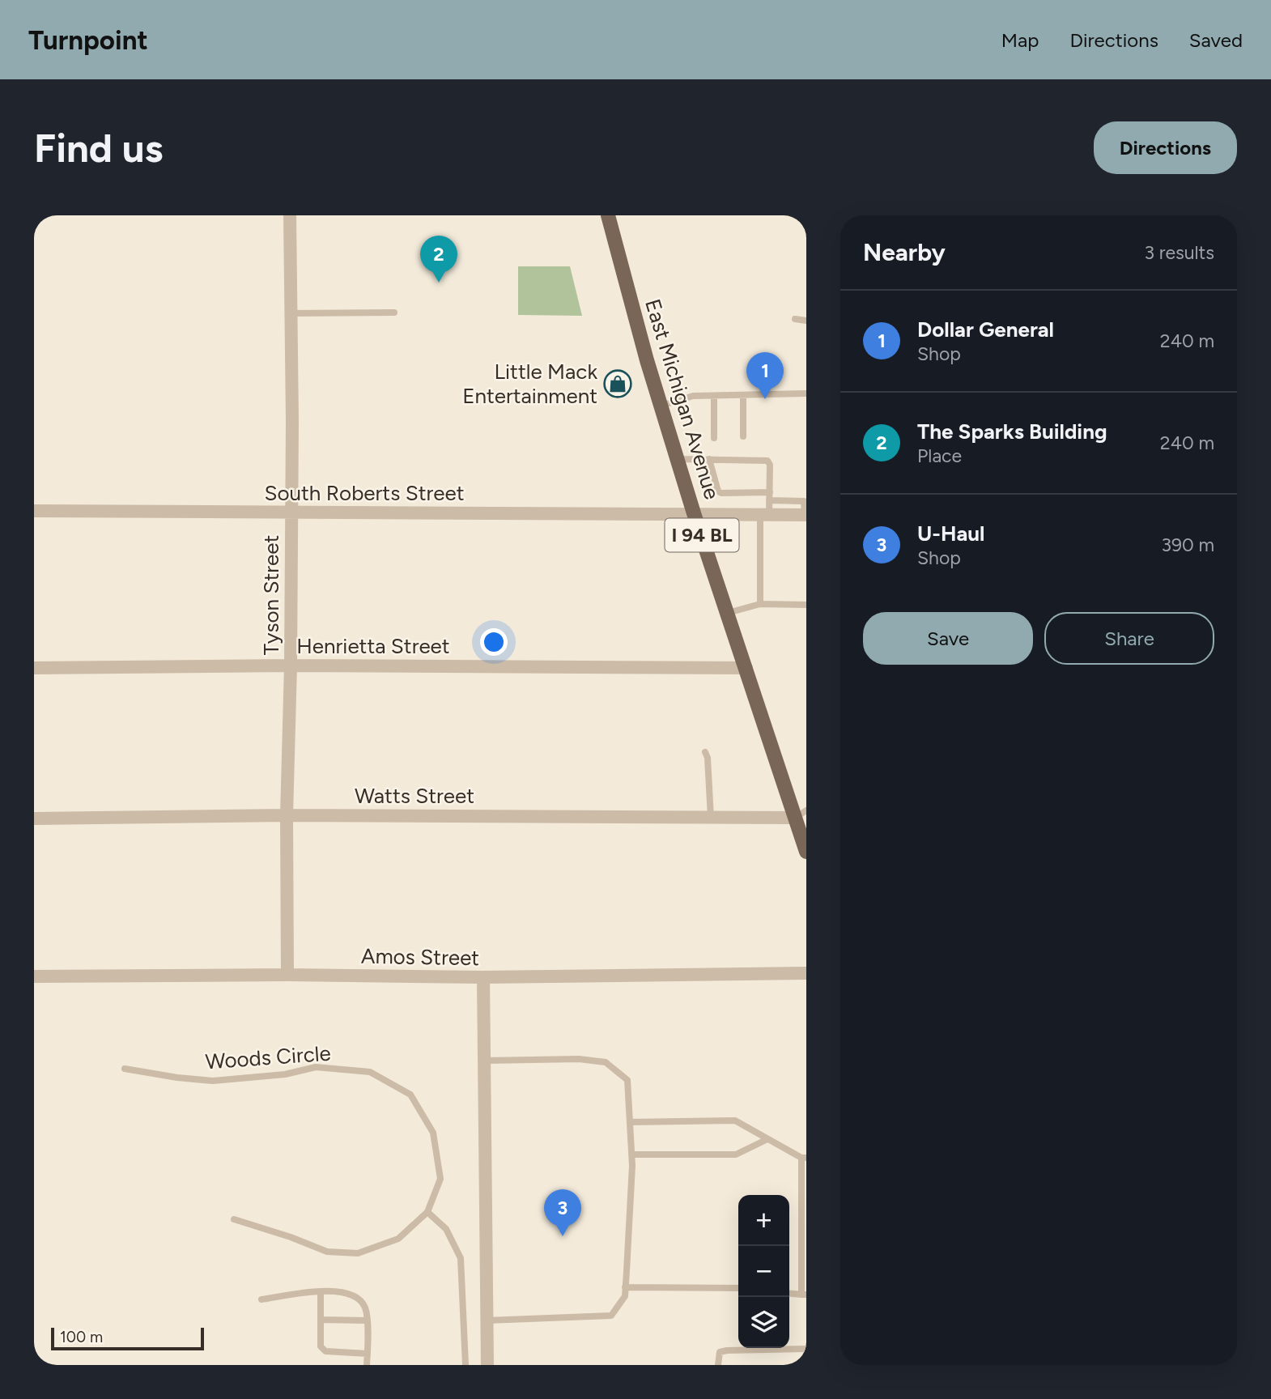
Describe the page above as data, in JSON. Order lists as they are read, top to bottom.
{
  "streets": {
    "main road": ["East Michigan Avenue", "I 94 BL"],
    "street": [
      "South Roberts Street",
      "Tyson Street",
      "Henrietta Street",
      "Watts Street",
      "Amos Street"
    ],
    "lane": ["Woods Circle"]
  },
  "crossings": [
    ["East Michigan Avenue", "South Roberts Street"],
    ["East Michigan Avenue", "Henrietta Street"],
    ["East Michigan Avenue", "Watts Street"],
    ["South Roberts Street", "Tyson Street"],
    ["Tyson Street", "Henrietta Street"],
    ["Tyson Street", "Watts Street"],
    ["Tyson Street", "Amos Street"]
  ],
  "places": {
    "shop": ["Little Mack Entertainment"]
  },
  "scale_bar": "100 m",
  "page": {
    "header": "Turnpoint",
    "nav": ["Map", "Directions", "Saved"],
    "buttons": [
      "Directions",
      ["Save", "Share"]
    ],
    "title": "Find us",
    "heading": ["Nearby", "3 results"],
    "pins": ["2", "1", "3"],
    "list": [
      {
        "mark": "1",
        "name": "Dollar General",
        "note": "Shop",
        "value": "240 m"
      },
      {
        "mark": "2",
        "name": "The Sparks Building",
        "note": "Place",
        "value": "240 m"
      },
      {
        "mark": "3",
        "name": "U-Haul",
        "note": "Shop",
        "value": "390 m"
      }
    ],
    "map_buttons": ["+", "−"],
    "scale": "100 m"
  }
}
